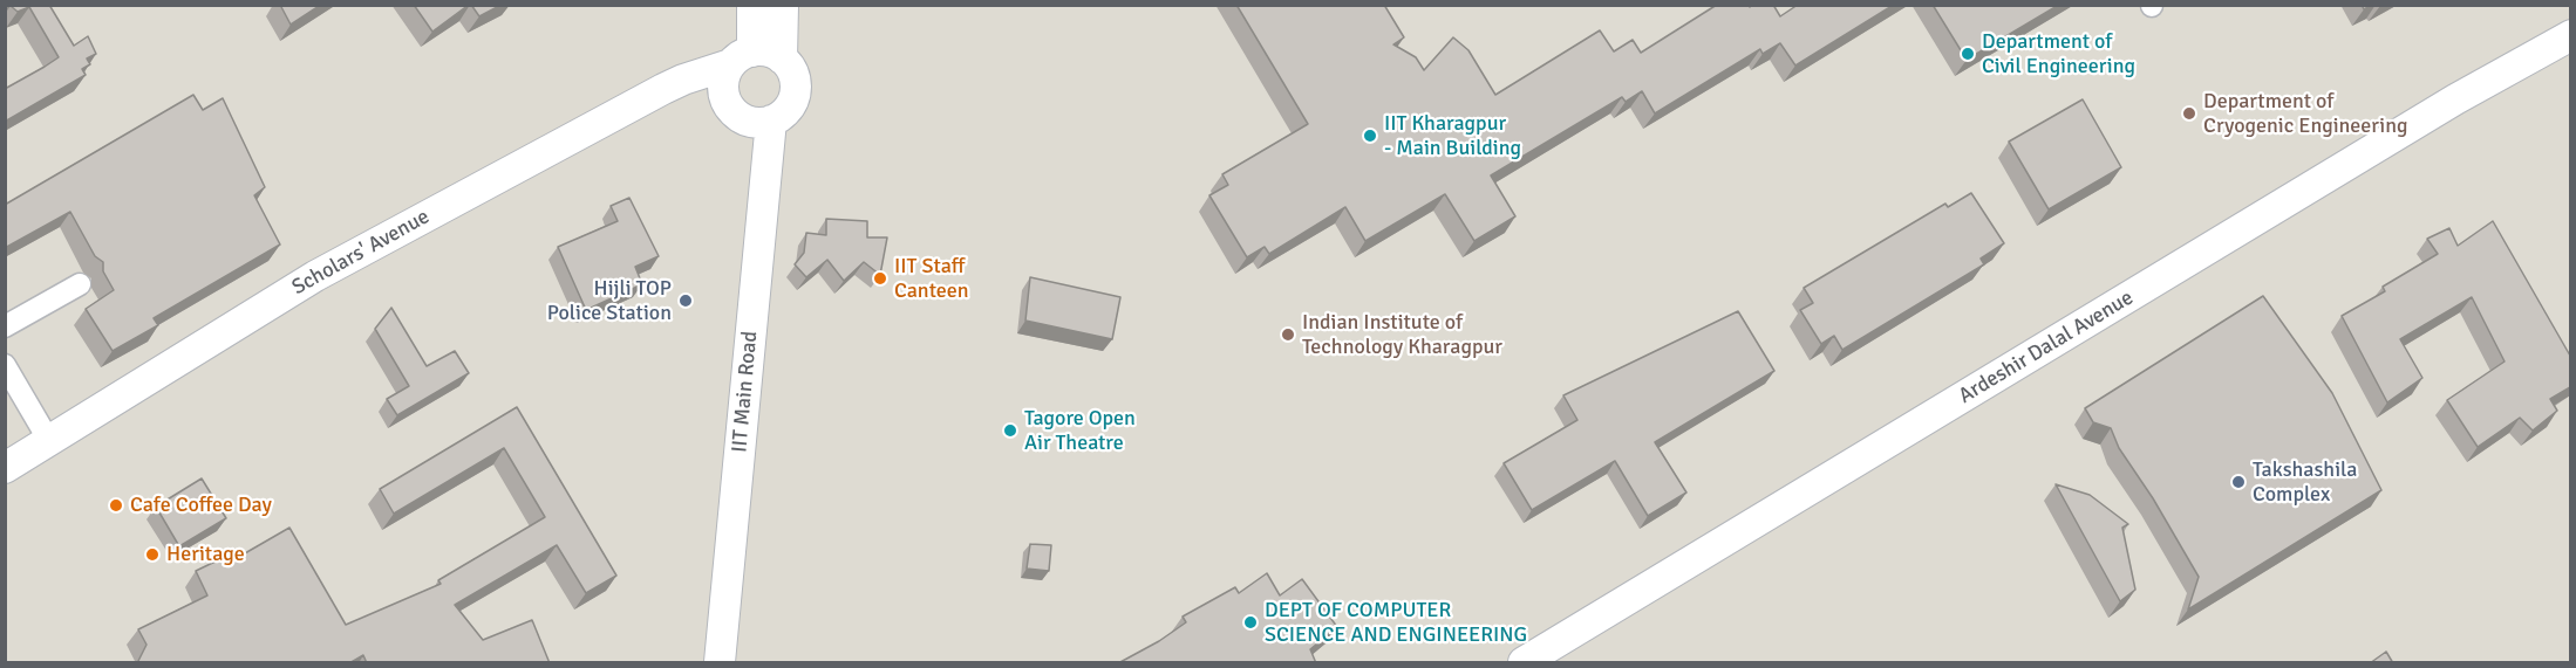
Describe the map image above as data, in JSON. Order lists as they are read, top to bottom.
{
  "streets": {
    "street": ["Scholars' Avenue", "Ardeshir Dalal Avenue", "IIT Main Road"]
  },
  "crossings": [
    ["Scholars' Avenue", "IIT Main Road"]
  ],
  "places": [
    "Department of Civil Engineering",
    "Department of Cryogenic Engineering",
    "IIT Kharagpur - Main Building",
    "IIT Staff Canteen",
    "Hijli TOP Police Station",
    "Indian Institute of Technology Kharagpur",
    "Tagore Open Air Theatre",
    "Takshashila Complex",
    "Cafe Coffee Day",
    "Heritage",
    "DEPT OF COMPUTER SCIENCE AND ENGINEERING"
  ]
}
